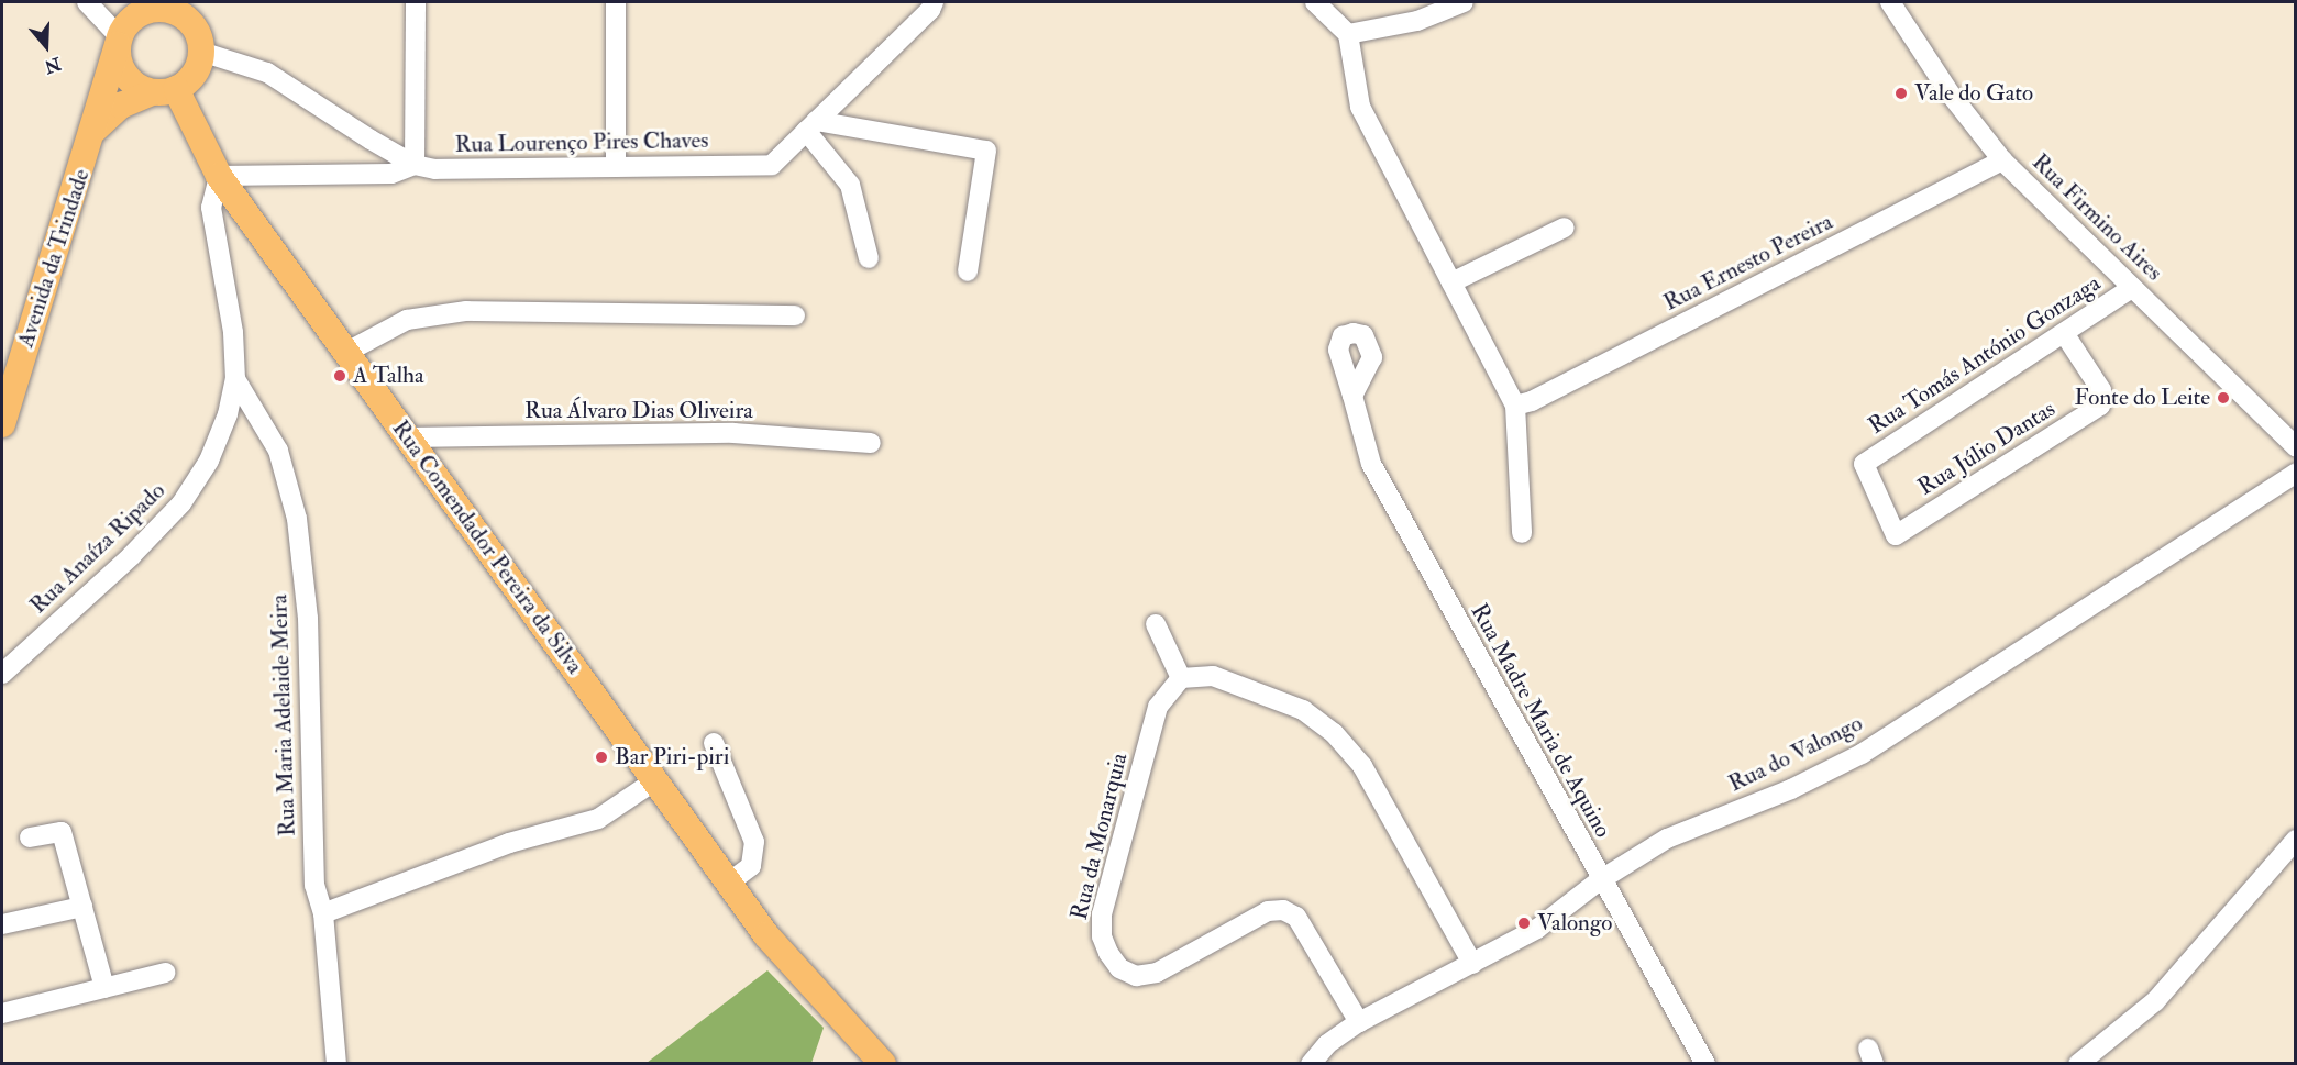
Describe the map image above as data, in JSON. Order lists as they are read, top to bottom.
{
  "streets": {
    "main road": ["Avenida da Trindade", "Rua Comendador Pereira da Silva"],
    "street": [
      "Rua Lourenço Pires Chaves",
      "Rua Firmino Aires",
      "Rua Ernesto Pereira",
      "Rua Tomás António Gonzaga",
      "Rua Álvaro Dias Oliveira",
      "Rua Júlio Dantas",
      "Rua Anaíza Ripado",
      "Rua Maria Adelaide Meira",
      "Rua Madre Maria de Aquino",
      "Rua do Valongo",
      "Rua da Monarquia"
    ]
  },
  "crossings": [
    ["Rua Lourenço Pires Chaves", "Avenida da Trindade"],
    ["Rua Lourenço Pires Chaves", "Rua Comendador Pereira da Silva"],
    ["Rua Firmino Aires", "Rua Ernesto Pereira"],
    ["Rua Firmino Aires", "Rua Tomás António Gonzaga"],
    ["Avenida da Trindade", "Rua Comendador Pereira da Silva"],
    ["Rua Tomás António Gonzaga", "Rua Júlio Dantas"],
    ["Rua Álvaro Dias Oliveira", "Rua Comendador Pereira da Silva"],
    ["Rua Comendador Pereira da Silva", "Rua Anaíza Ripado"],
    ["Rua Anaíza Ripado", "Rua Maria Adelaide Meira"],
    ["Rua Madre Maria de Aquino", "Rua do Valongo"],
    ["Rua do Valongo", "Rua da Monarquia"]
  ],
  "places": [
    "Vale do Gato",
    "A Talha",
    "Fonte do Leite",
    "Bar Piri-piri",
    "Valongo"
  ],
  "north": "bottom"
}
